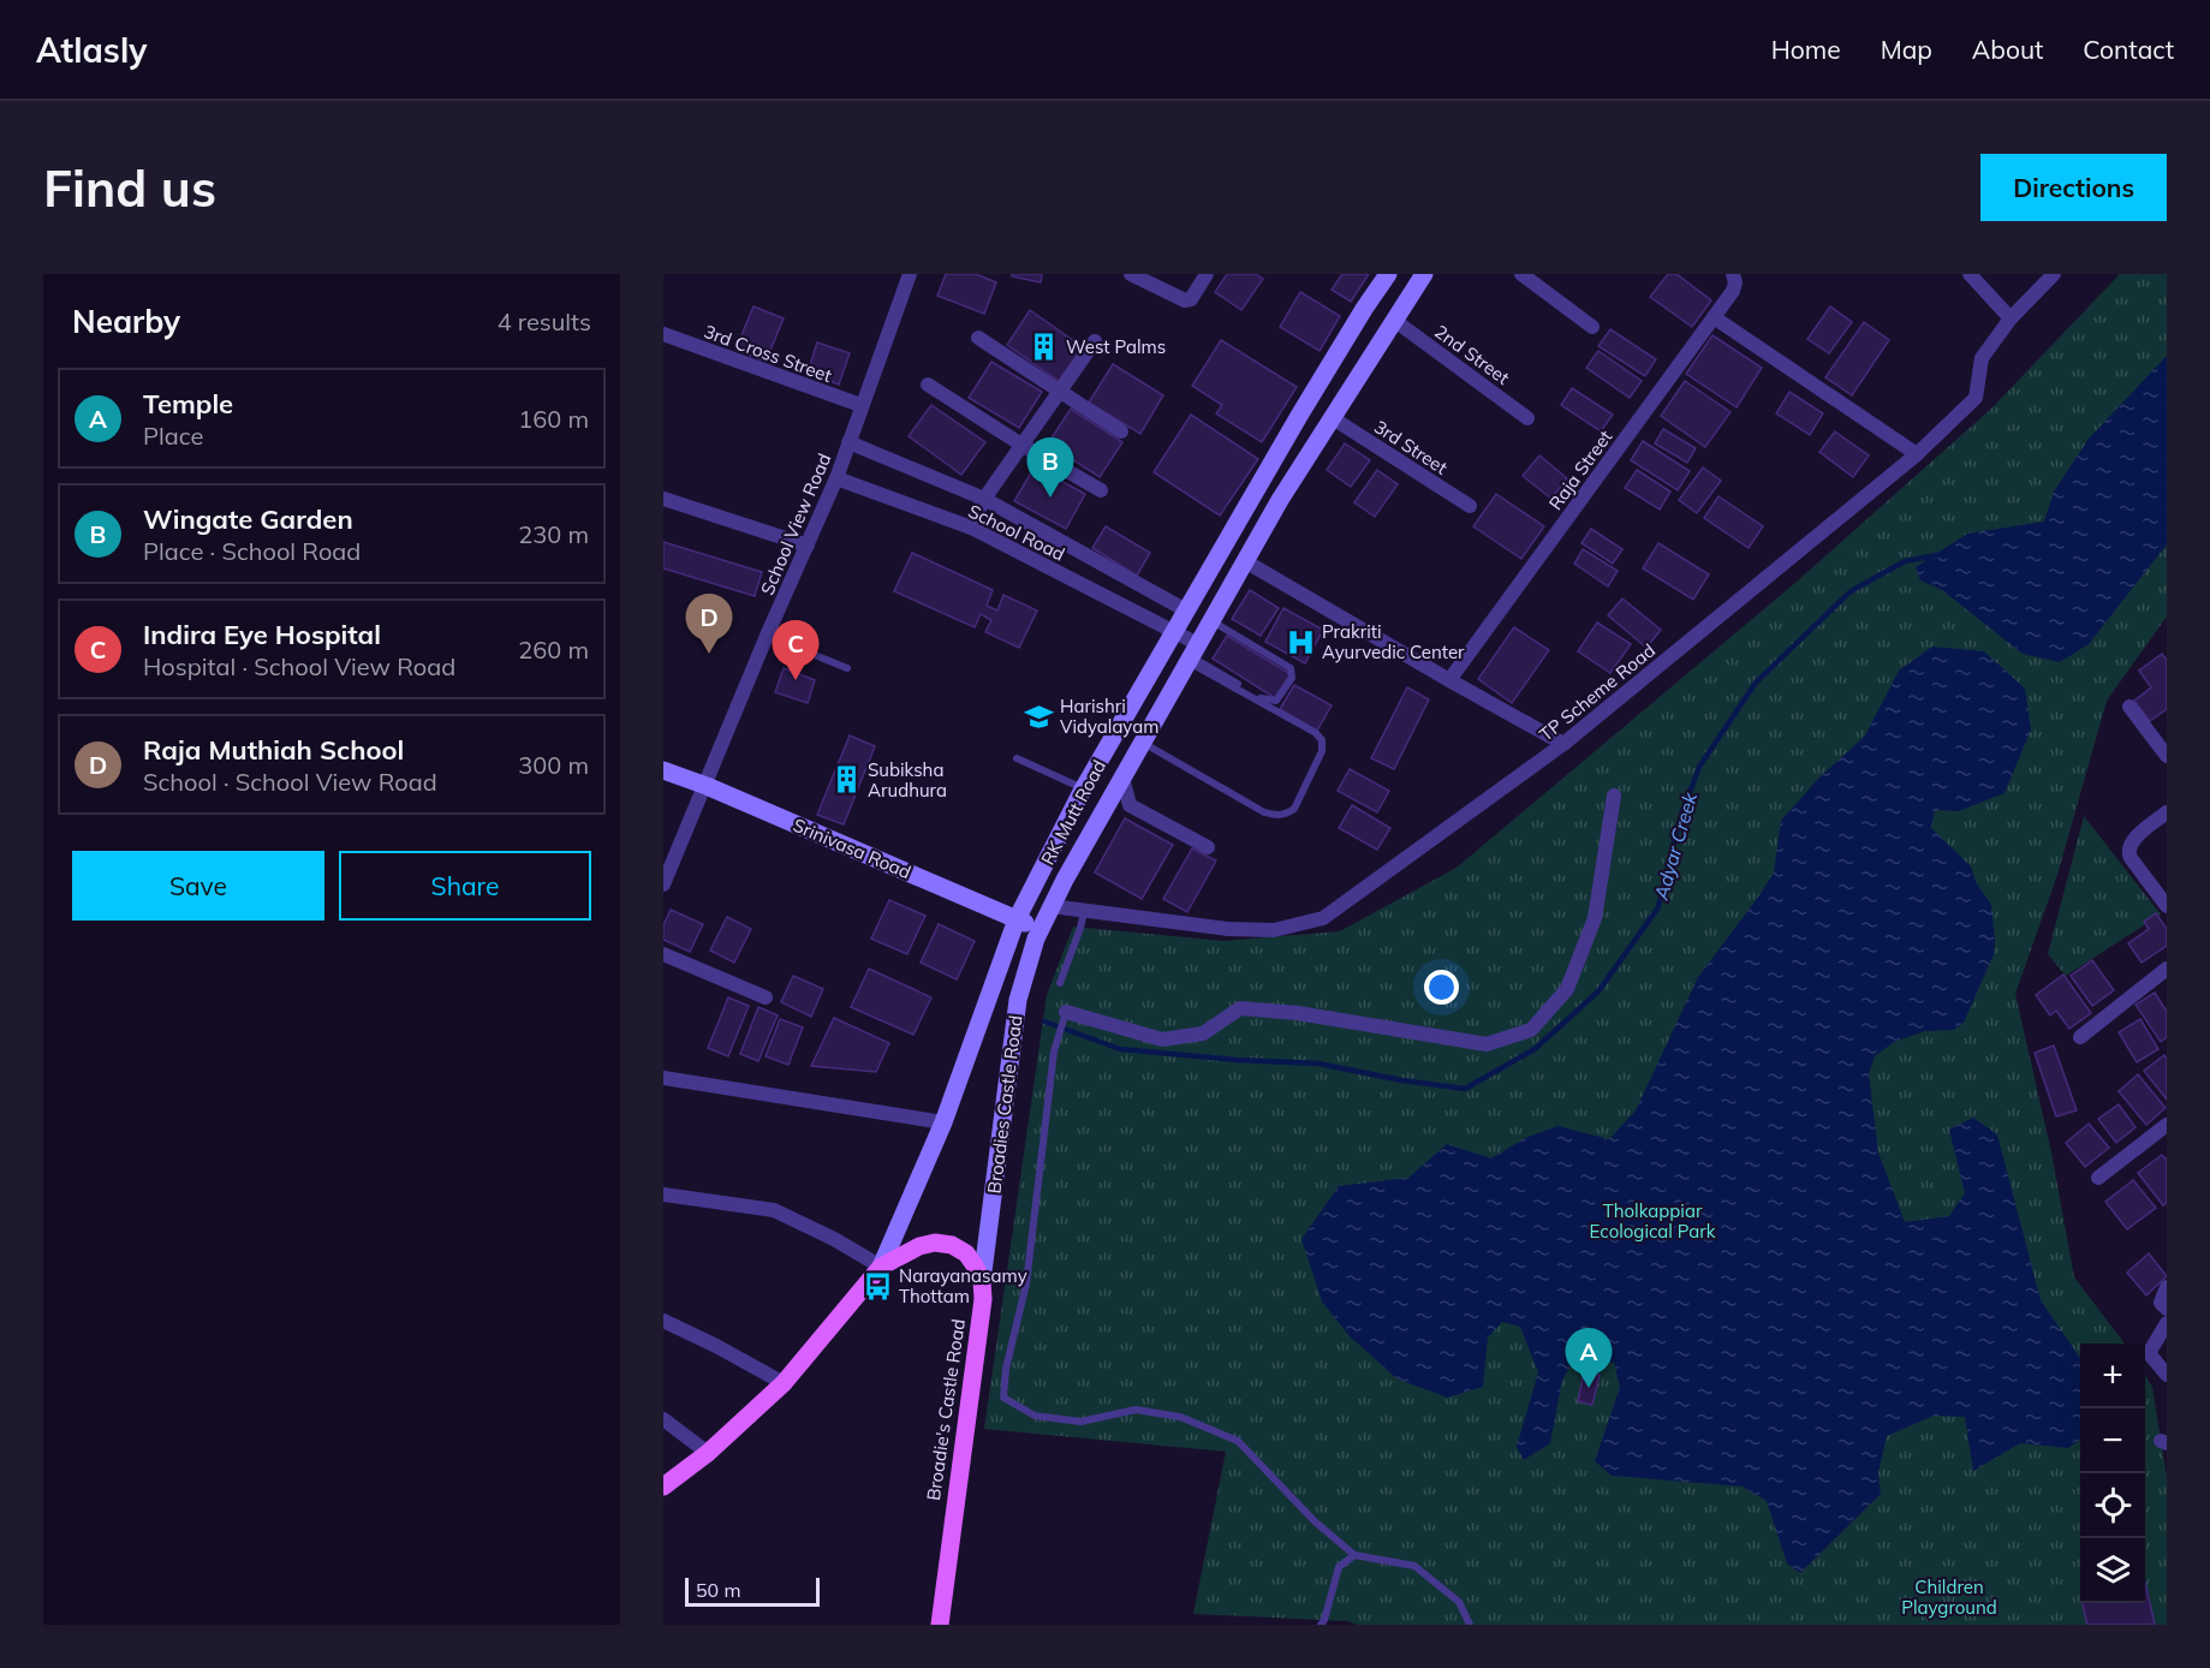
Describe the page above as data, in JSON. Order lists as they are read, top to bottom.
{
  "streets": {
    "main road": [
      "RK Mutt Road",
      "Srinivasa Road",
      "Broadies Castle Road",
      "Broadie's Castle Road"
    ],
    "street": [
      "3rd Cross Street",
      "2nd Street",
      "3rd Street",
      "Raja Street",
      "School View Road",
      "School Road",
      "TP Scheme Road"
    ]
  },
  "crossings": [
    ["3rd Cross Street", "School View Road"],
    ["2nd Street", "RK Mutt Road"],
    ["3rd Street", "RK Mutt Road"],
    ["School View Road", "School Road"],
    ["School View Road", "Srinivasa Road"],
    ["School Road", "RK Mutt Road"],
    ["TP Scheme Road", "RK Mutt Road"],
    ["RK Mutt Road", "Srinivasa Road"],
    ["RK Mutt Road", "Broadies Castle Road"],
    ["Srinivasa Road", "Broadies Castle Road"],
    ["Broadies Castle Road", "Broadie's Castle Road"]
  ],
  "water": ["Adyar Creek"],
  "parks": ["Tholkappiar Ecological Park", "Children Playground"],
  "places": {
    "building": ["West Palms", "Subiksha Arudhura"],
    "hospital": ["Prakriti Ayurvedic Center"],
    "school or university": ["Harishri Vidyalayam"],
    "bus stop": ["Narayanasamy Thottam"]
  },
  "scale_bar": "50 m",
  "page": {
    "header": "Atlasly",
    "nav": [
      "Home",
      "Map",
      "About",
      "Contact"
    ],
    "buttons": [
      "Directions",
      ["Save", "Share"]
    ],
    "title": "Find us",
    "heading": ["Nearby", "4 results"],
    "list": [
      {
        "mark": "A",
        "name": "Temple",
        "note": "Place",
        "value": "160 m"
      },
      {
        "mark": "B",
        "name": "Wingate Garden",
        "note": "Place · School Road",
        "value": "230 m"
      },
      {
        "mark": "C",
        "name": "Indira Eye Hospital",
        "note": "Hospital · School View Road",
        "value": "260 m"
      },
      {
        "mark": "D",
        "name": "Raja Muthiah School",
        "note": "School · School View Road",
        "value": "300 m"
      }
    ],
    "pins": [
      "B",
      "D",
      "C",
      "A"
    ],
    "map_buttons": ["+", "−"],
    "scale": "50 m"
  }
}
